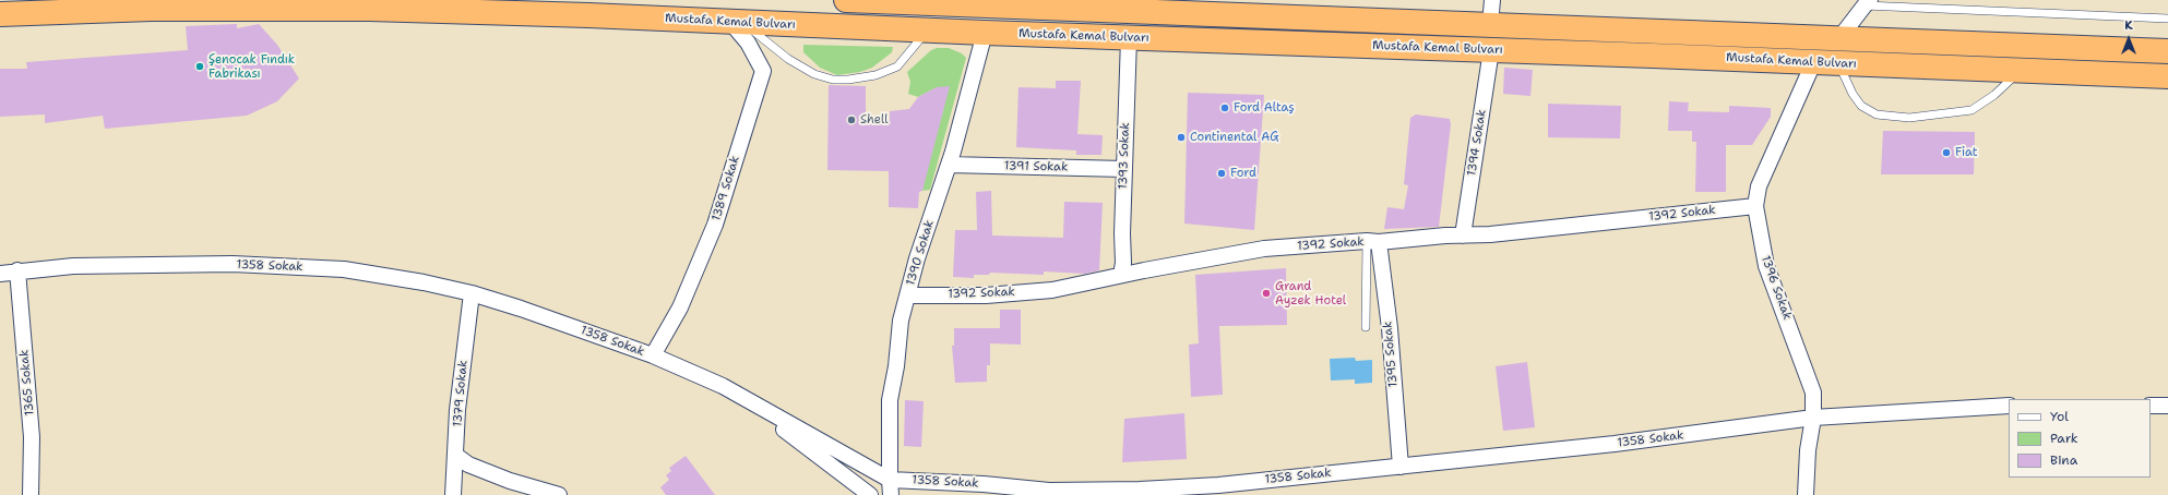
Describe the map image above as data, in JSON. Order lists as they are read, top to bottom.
{
  "streets": {
    "highway": ["Mustafa Kemal Bulvarı"],
    "street": [
      "1394 Sokak",
      "1393 Sokak",
      "1391 Sokak",
      "1389 Sokak",
      "1392 Sokak",
      "1390 Sokak",
      "1358 Sokak",
      "1396 Sokak",
      "1395 Sokak",
      "1365 Sokak",
      "1379 Sokak"
    ]
  },
  "crossings": [
    ["Mustafa Kemal Bulvarı", "1394 Sokak"],
    ["Mustafa Kemal Bulvarı", "1393 Sokak"],
    ["Mustafa Kemal Bulvarı", "1389 Sokak"],
    ["Mustafa Kemal Bulvarı", "1390 Sokak"],
    ["Mustafa Kemal Bulvarı", "1396 Sokak"],
    ["1394 Sokak", "1392 Sokak"],
    ["1393 Sokak", "1391 Sokak"],
    ["1393 Sokak", "1392 Sokak"],
    ["1391 Sokak", "1390 Sokak"],
    ["1389 Sokak", "1358 Sokak"],
    ["1392 Sokak", "1390 Sokak"],
    ["1392 Sokak", "1396 Sokak"],
    ["1392 Sokak", "1395 Sokak"],
    ["1390 Sokak", "1358 Sokak"],
    ["1358 Sokak", "1396 Sokak"],
    ["1358 Sokak", "1395 Sokak"],
    ["1358 Sokak", "1365 Sokak"],
    ["1358 Sokak", "1379 Sokak"]
  ],
  "places": [
    "Şenocak Fındık Fabrikası",
    "Ford Altaş",
    "Shell",
    "Continental AG",
    "Fiat",
    "Ford",
    "Grand Ayzek Hotel"
  ],
  "legend": ["Yol", "Park", "Bina"],
  "north": "top"
}
